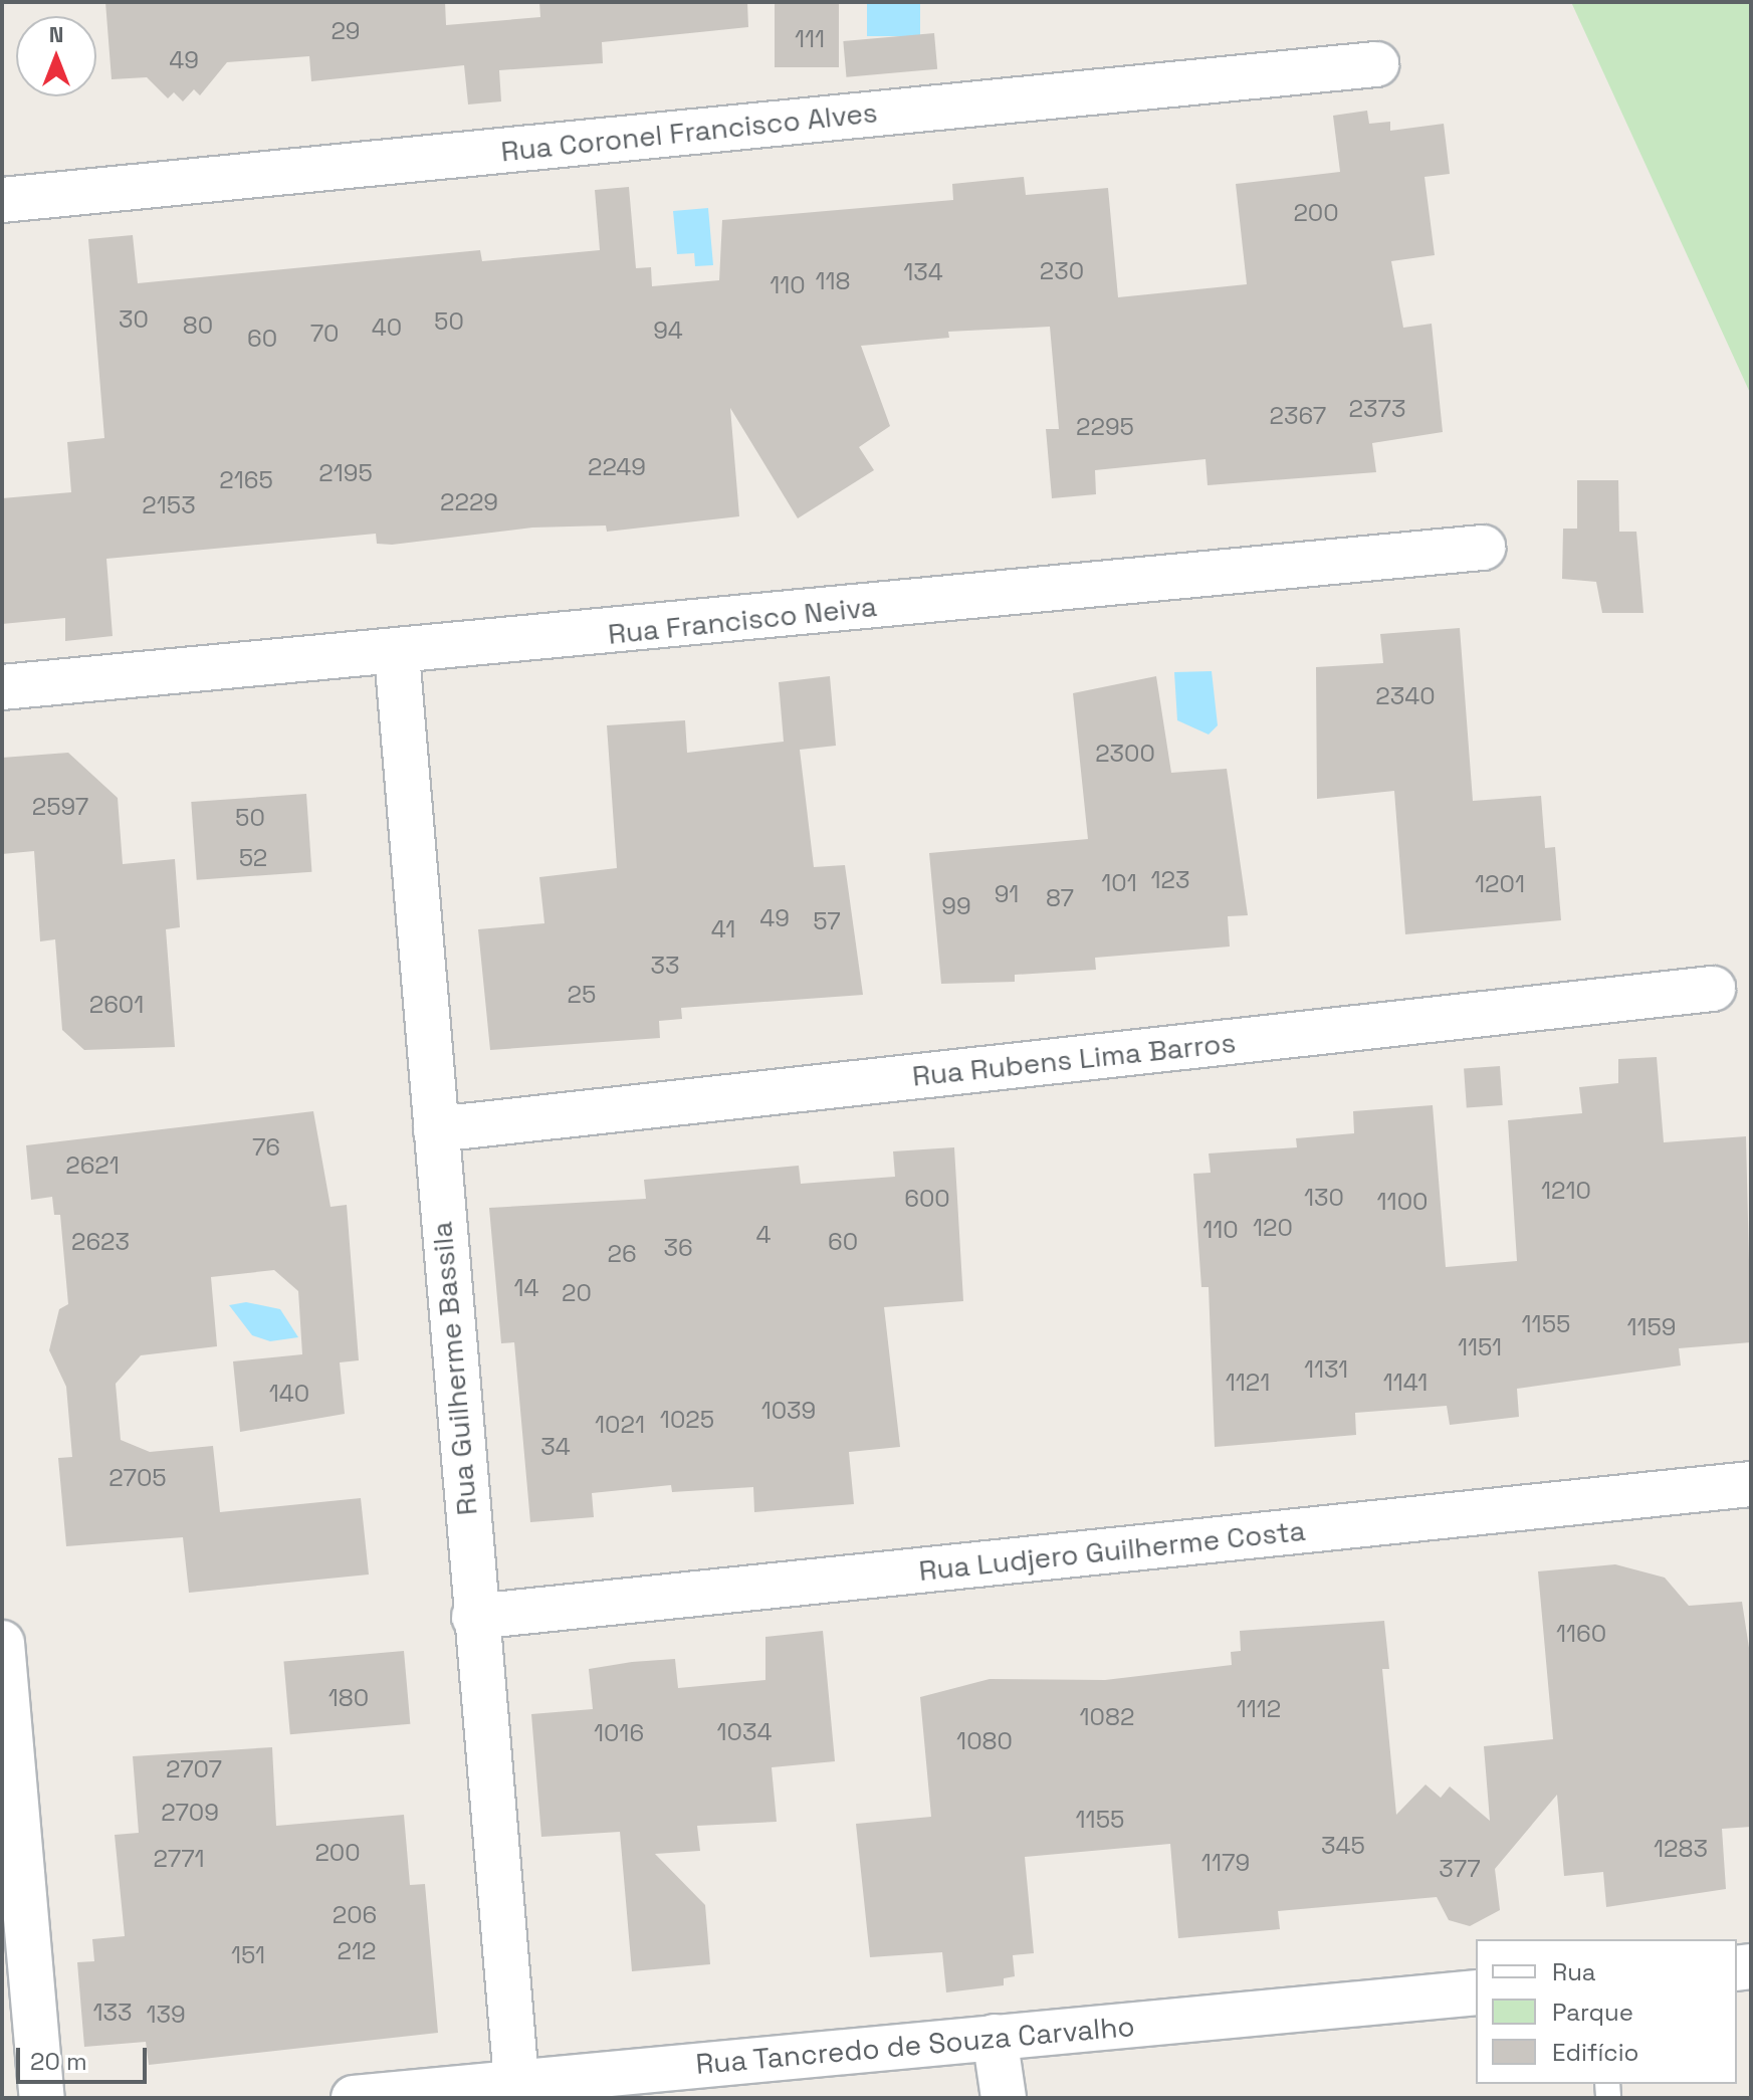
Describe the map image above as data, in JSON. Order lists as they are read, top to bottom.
{
  "streets": {
    "street": [
      "Rua Coronel Francisco Alves",
      "Rua Francisco Neiva",
      "Rua Rubens Lima Barros",
      "Rua Guilherme Bassila",
      "Rua Ludjero Guilherme Costa",
      "Rua Tancredo de Souza Carvalho"
    ]
  },
  "crossings": [
    ["Rua Francisco Neiva", "Rua Guilherme Bassila"],
    ["Rua Rubens Lima Barros", "Rua Guilherme Bassila"],
    ["Rua Guilherme Bassila", "Rua Ludjero Guilherme Costa"],
    ["Rua Guilherme Bassila", "Rua Tancredo de Souza Carvalho"]
  ],
  "house_numbers": [
    "29",
    "111",
    "49",
    "200",
    "230",
    "134",
    "118",
    "110",
    "30",
    "50",
    "80",
    "40",
    "94",
    "70",
    "60",
    "2373",
    "2367",
    "2295",
    "2249",
    "2195",
    "2165",
    "2229",
    "2153",
    "2340",
    "2300",
    "2597",
    "50",
    "52",
    "123",
    "101",
    "1201",
    "91",
    "87",
    "99",
    "49",
    "57",
    "41",
    "33",
    "25",
    "2601",
    "76",
    "2621",
    "1210",
    "130",
    "600",
    "1100",
    "120",
    "110",
    "4",
    "2623",
    "60",
    "36",
    "26",
    "14",
    "20",
    "1155",
    "1159",
    "1151",
    "1131",
    "1121",
    "1141",
    "140",
    "1039",
    "1025",
    "1021",
    "34",
    "2705",
    "1160",
    "180",
    "1112",
    "1082",
    "1034",
    "1016",
    "1080",
    "2707",
    "2709",
    "1155",
    "345",
    "1283",
    "200",
    "2771",
    "1179",
    "377",
    "206",
    "212",
    "151",
    "133",
    "139"
  ],
  "legend": ["Rua", "Parque", "Edifício"],
  "scale_bar": "20 m",
  "north": "top"
}
